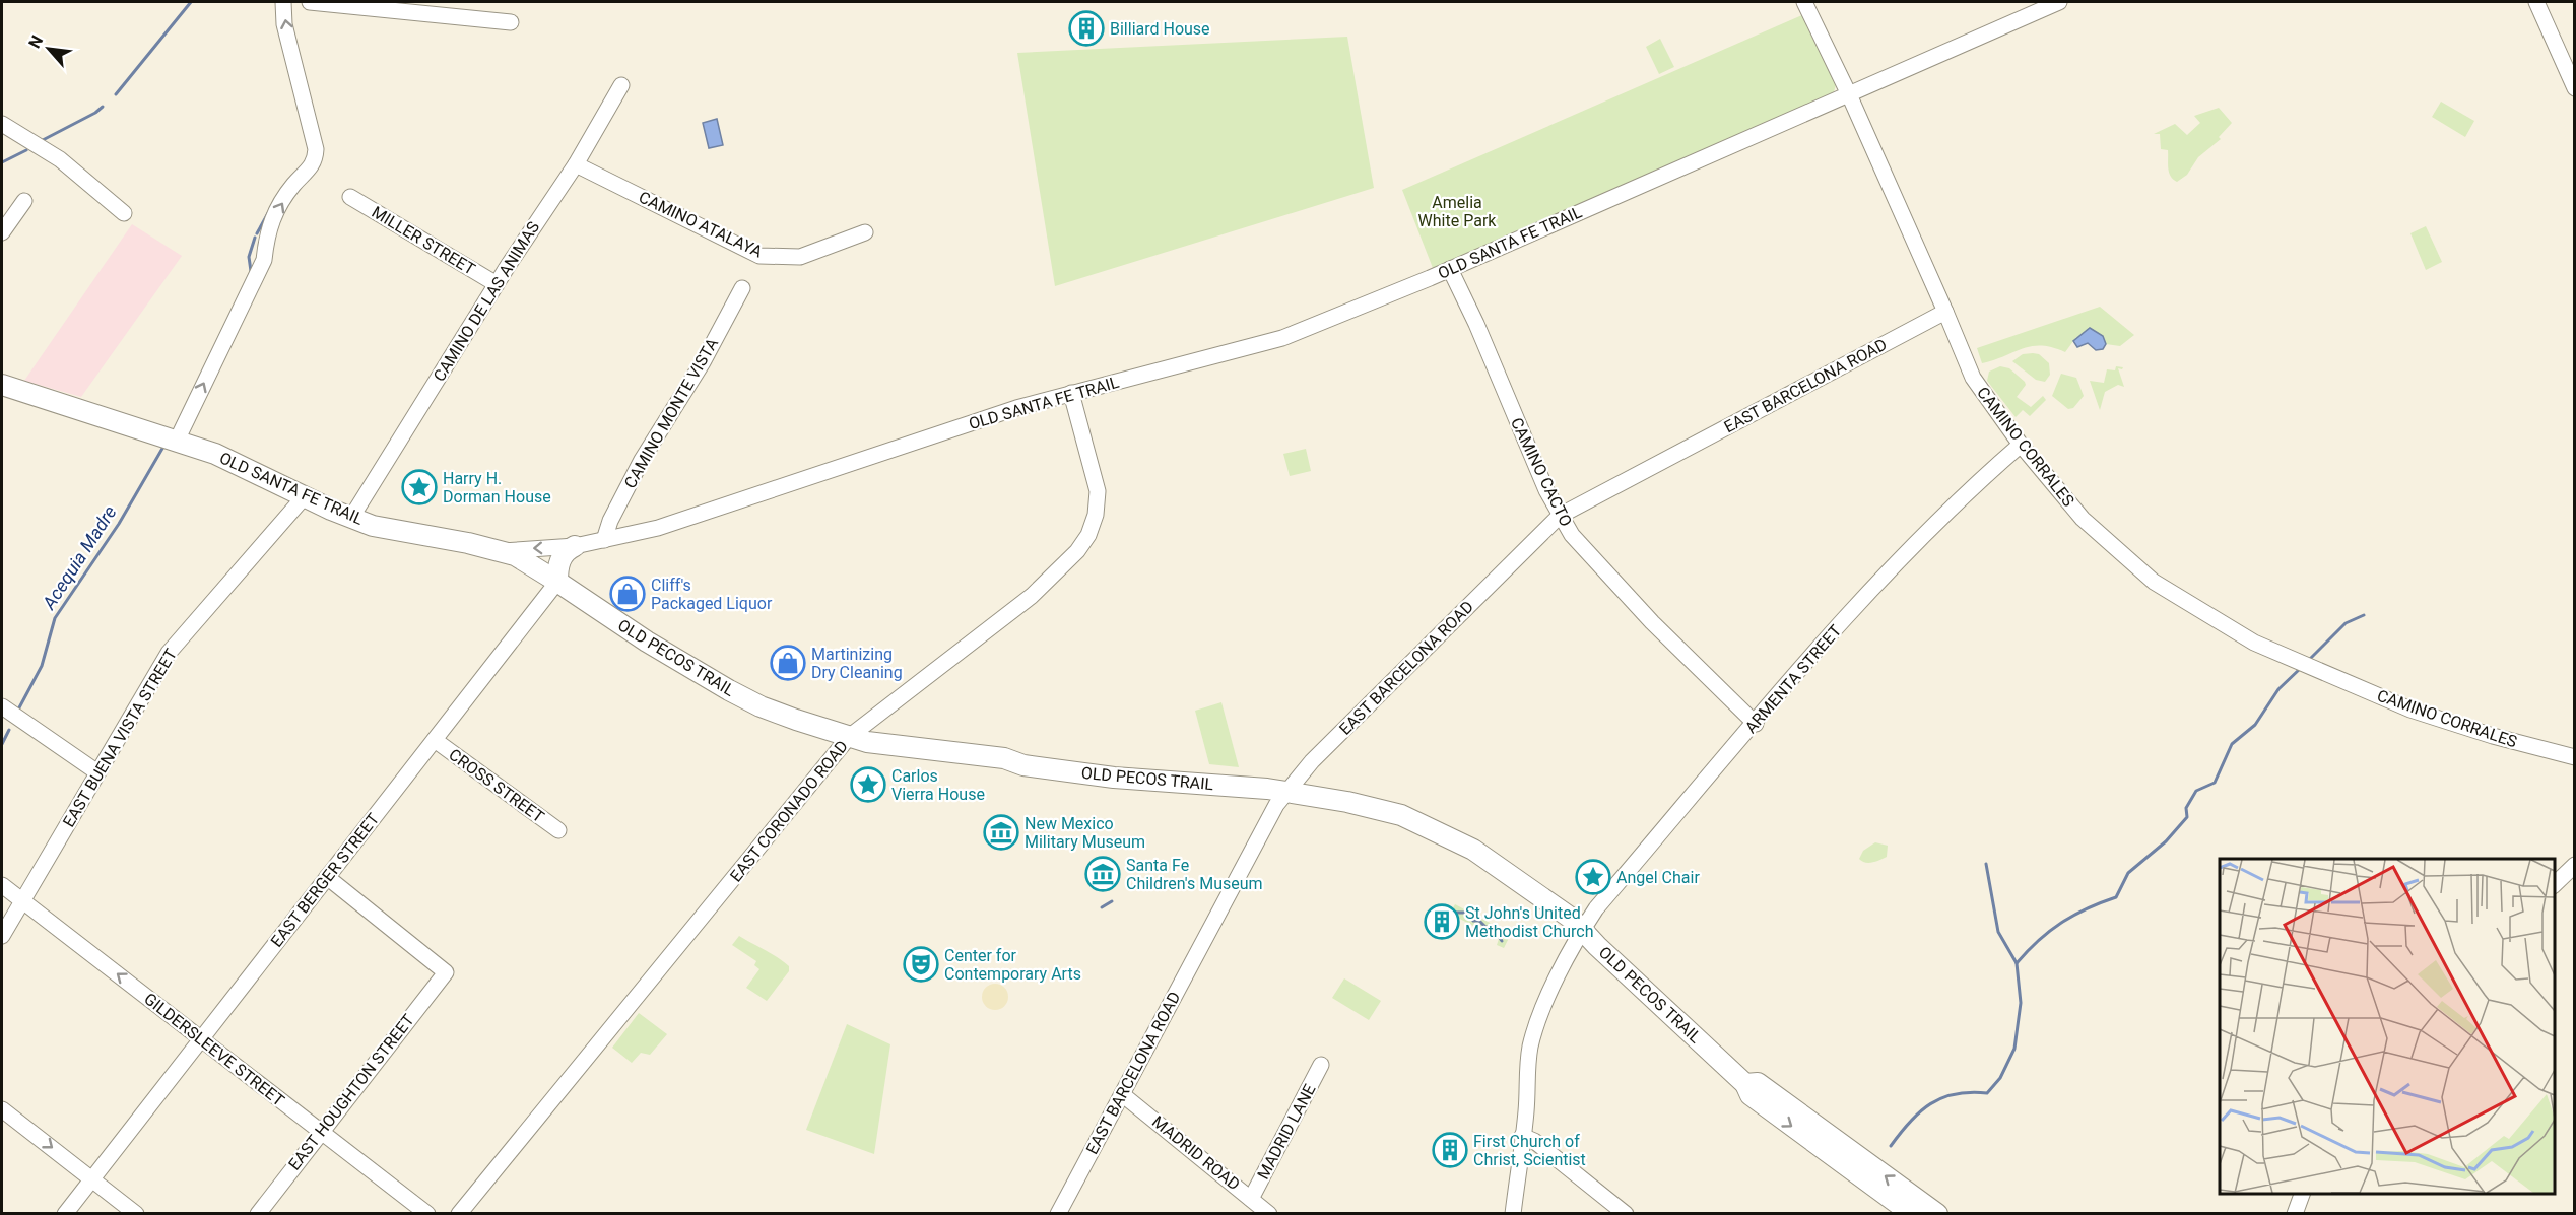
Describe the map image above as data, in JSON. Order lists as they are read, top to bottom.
{
  "streets": {
    "main road": ["OLD SANTA FE TRAIL", "OLD PECOS TRAIL"],
    "street": [
      "CAMINO ATALAYA",
      "MILLER STREET",
      "CAMINO DE LAS ANIMAS",
      "EAST BARCELONA ROAD",
      "CAMINO MONTE VISTA",
      "CAMINO CORRALES",
      "CAMINO CACTO",
      "ARMENTA STREET",
      "EAST BUENA VISTA STREET",
      "CROSS STREET",
      "EAST CORONADO ROAD",
      "EAST BERGER STREET",
      "GILDERSLEEVE STREET",
      "EAST HOUGHTON STREET",
      "MADRID LANE",
      "MADRID ROAD"
    ]
  },
  "crossings": [
    ["CAMINO ATALAYA", "CAMINO DE LAS ANIMAS"],
    ["MILLER STREET", "CAMINO DE LAS ANIMAS"],
    ["OLD SANTA FE TRAIL", "CAMINO DE LAS ANIMAS"],
    ["OLD SANTA FE TRAIL", "CAMINO MONTE VISTA"],
    ["OLD SANTA FE TRAIL", "CAMINO CORRALES"],
    ["OLD SANTA FE TRAIL", "CAMINO CACTO"],
    ["OLD SANTA FE TRAIL", "OLD PECOS TRAIL"],
    ["OLD SANTA FE TRAIL", "EAST BUENA VISTA STREET"],
    ["OLD SANTA FE TRAIL", "EAST CORONADO ROAD"],
    ["EAST BARCELONA ROAD", "CAMINO CORRALES"],
    ["EAST BARCELONA ROAD", "CAMINO CACTO"],
    ["EAST BARCELONA ROAD", "OLD PECOS TRAIL"],
    ["EAST BARCELONA ROAD", "MADRID ROAD"],
    ["CAMINO CORRALES", "ARMENTA STREET"],
    ["CAMINO CACTO", "ARMENTA STREET"],
    ["OLD PECOS TRAIL", "ARMENTA STREET"],
    ["OLD PECOS TRAIL", "EAST CORONADO ROAD"],
    ["OLD PECOS TRAIL", "EAST BERGER STREET"],
    ["EAST BUENA VISTA STREET", "GILDERSLEEVE STREET"],
    ["CROSS STREET", "EAST BERGER STREET"],
    ["EAST BERGER STREET", "GILDERSLEEVE STREET"],
    ["EAST BERGER STREET", "EAST HOUGHTON STREET"],
    ["GILDERSLEEVE STREET", "EAST HOUGHTON STREET"],
    ["MADRID LANE", "MADRID ROAD"]
  ],
  "one_way": ["GILDERSLEEVE STREET"],
  "water": ["Acequia Madre"],
  "parks": ["Amelia White Park"],
  "places": {
    "building": ["Billiard House", "St John's United Methodist Church", "First Church of Christ, Scientist"],
    "place": ["Harry H. Dorman House", "Carlos Vierra House", "Angel Chair"],
    "shop": ["Cliff's Packaged Liquor", "Martinizing Dry Cleaning"],
    "museum": ["New Mexico Military Museum", "Santa Fe Children's Museum"],
    "theatre": ["Center for Contemporary Arts"]
  },
  "north": "top left"
}
